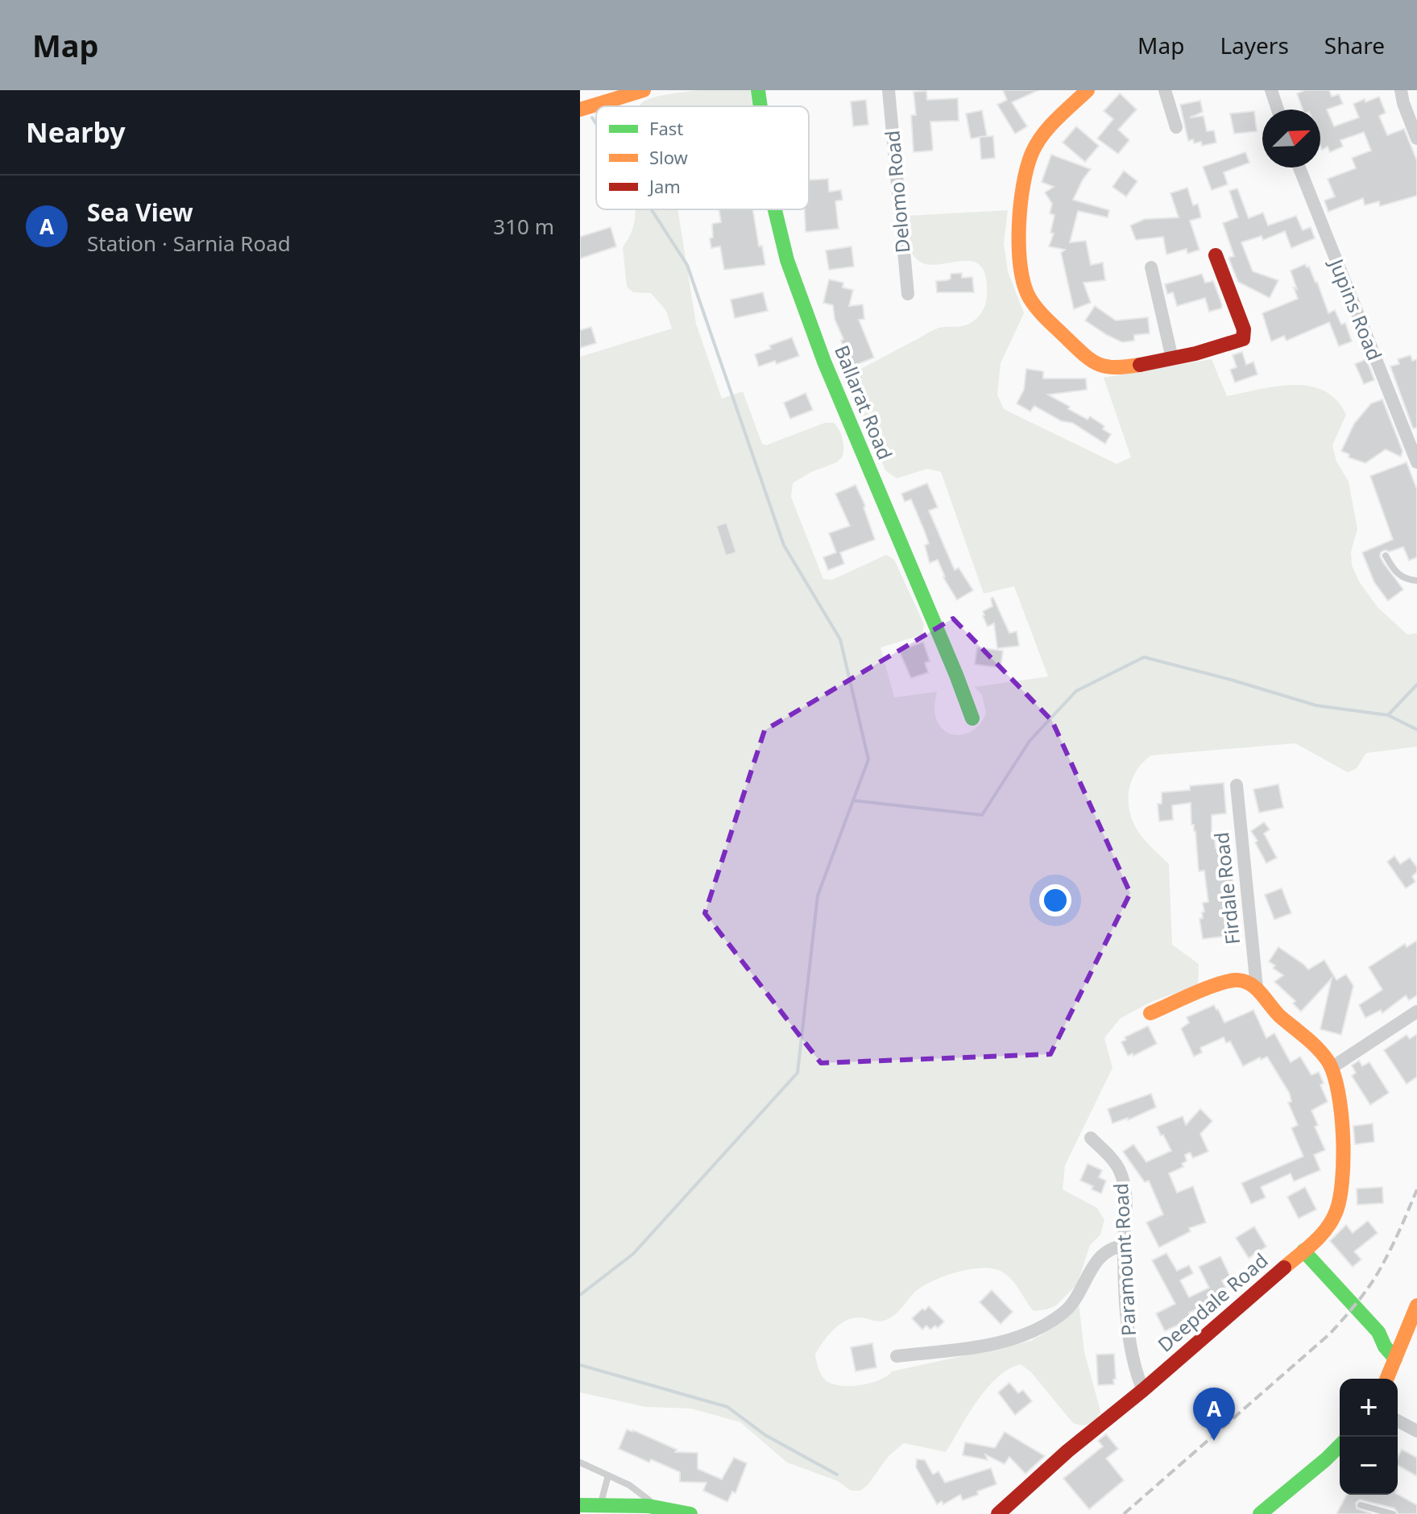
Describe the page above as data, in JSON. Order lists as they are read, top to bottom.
{
  "streets": {
    "street": [
      "Delomo Road",
      "Jupins Road",
      "Ballarat Road",
      "Firdale Road",
      "Paramount Road",
      "Deepdale Road"
    ]
  },
  "crossings": [
    ["Paramount Road", "Deepdale Road"]
  ],
  "legend": ["Fast", "Slow", "Jam"],
  "north": "top right",
  "page": {
    "header": "Map",
    "nav": ["Map", "Layers", "Share"],
    "heading": "Nearby",
    "list": [
      {
        "mark": "A",
        "name": "Sea View",
        "note": "Station · Sarnia Road",
        "value": "310 m"
      }
    ],
    "map_buttons": ["+", "−"],
    "pins": "A"
  }
}
